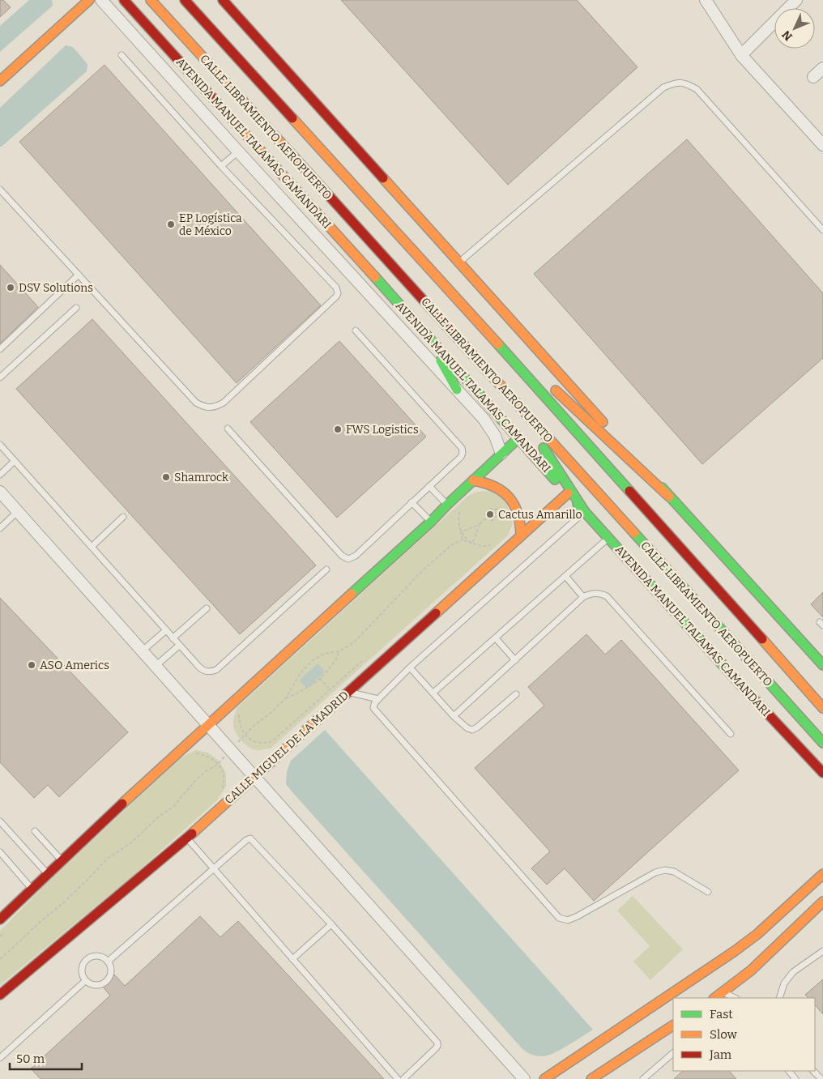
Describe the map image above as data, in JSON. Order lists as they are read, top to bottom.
{
  "streets": {
    "main road": ["CALLE LIBRAMIENTO AEROPUERTO", "AVENIDA MANUEL TALAMAS CAMANDARI", "CALLE MIGUEL DE LA MADRID"]
  },
  "crossings": [
    ["AVENIDA MANUEL TALAMAS CAMANDARI", "CALLE MIGUEL DE LA MADRID"]
  ],
  "places": [
    "EP Logística de México",
    "DSV Solutions",
    "FWS Logistics",
    "Shamrock",
    "Cactus Amarillo",
    "ASO Americs"
  ],
  "legend": ["Fast", "Slow", "Jam"],
  "scale_bar": "50 m",
  "north": "bottom left"
}
